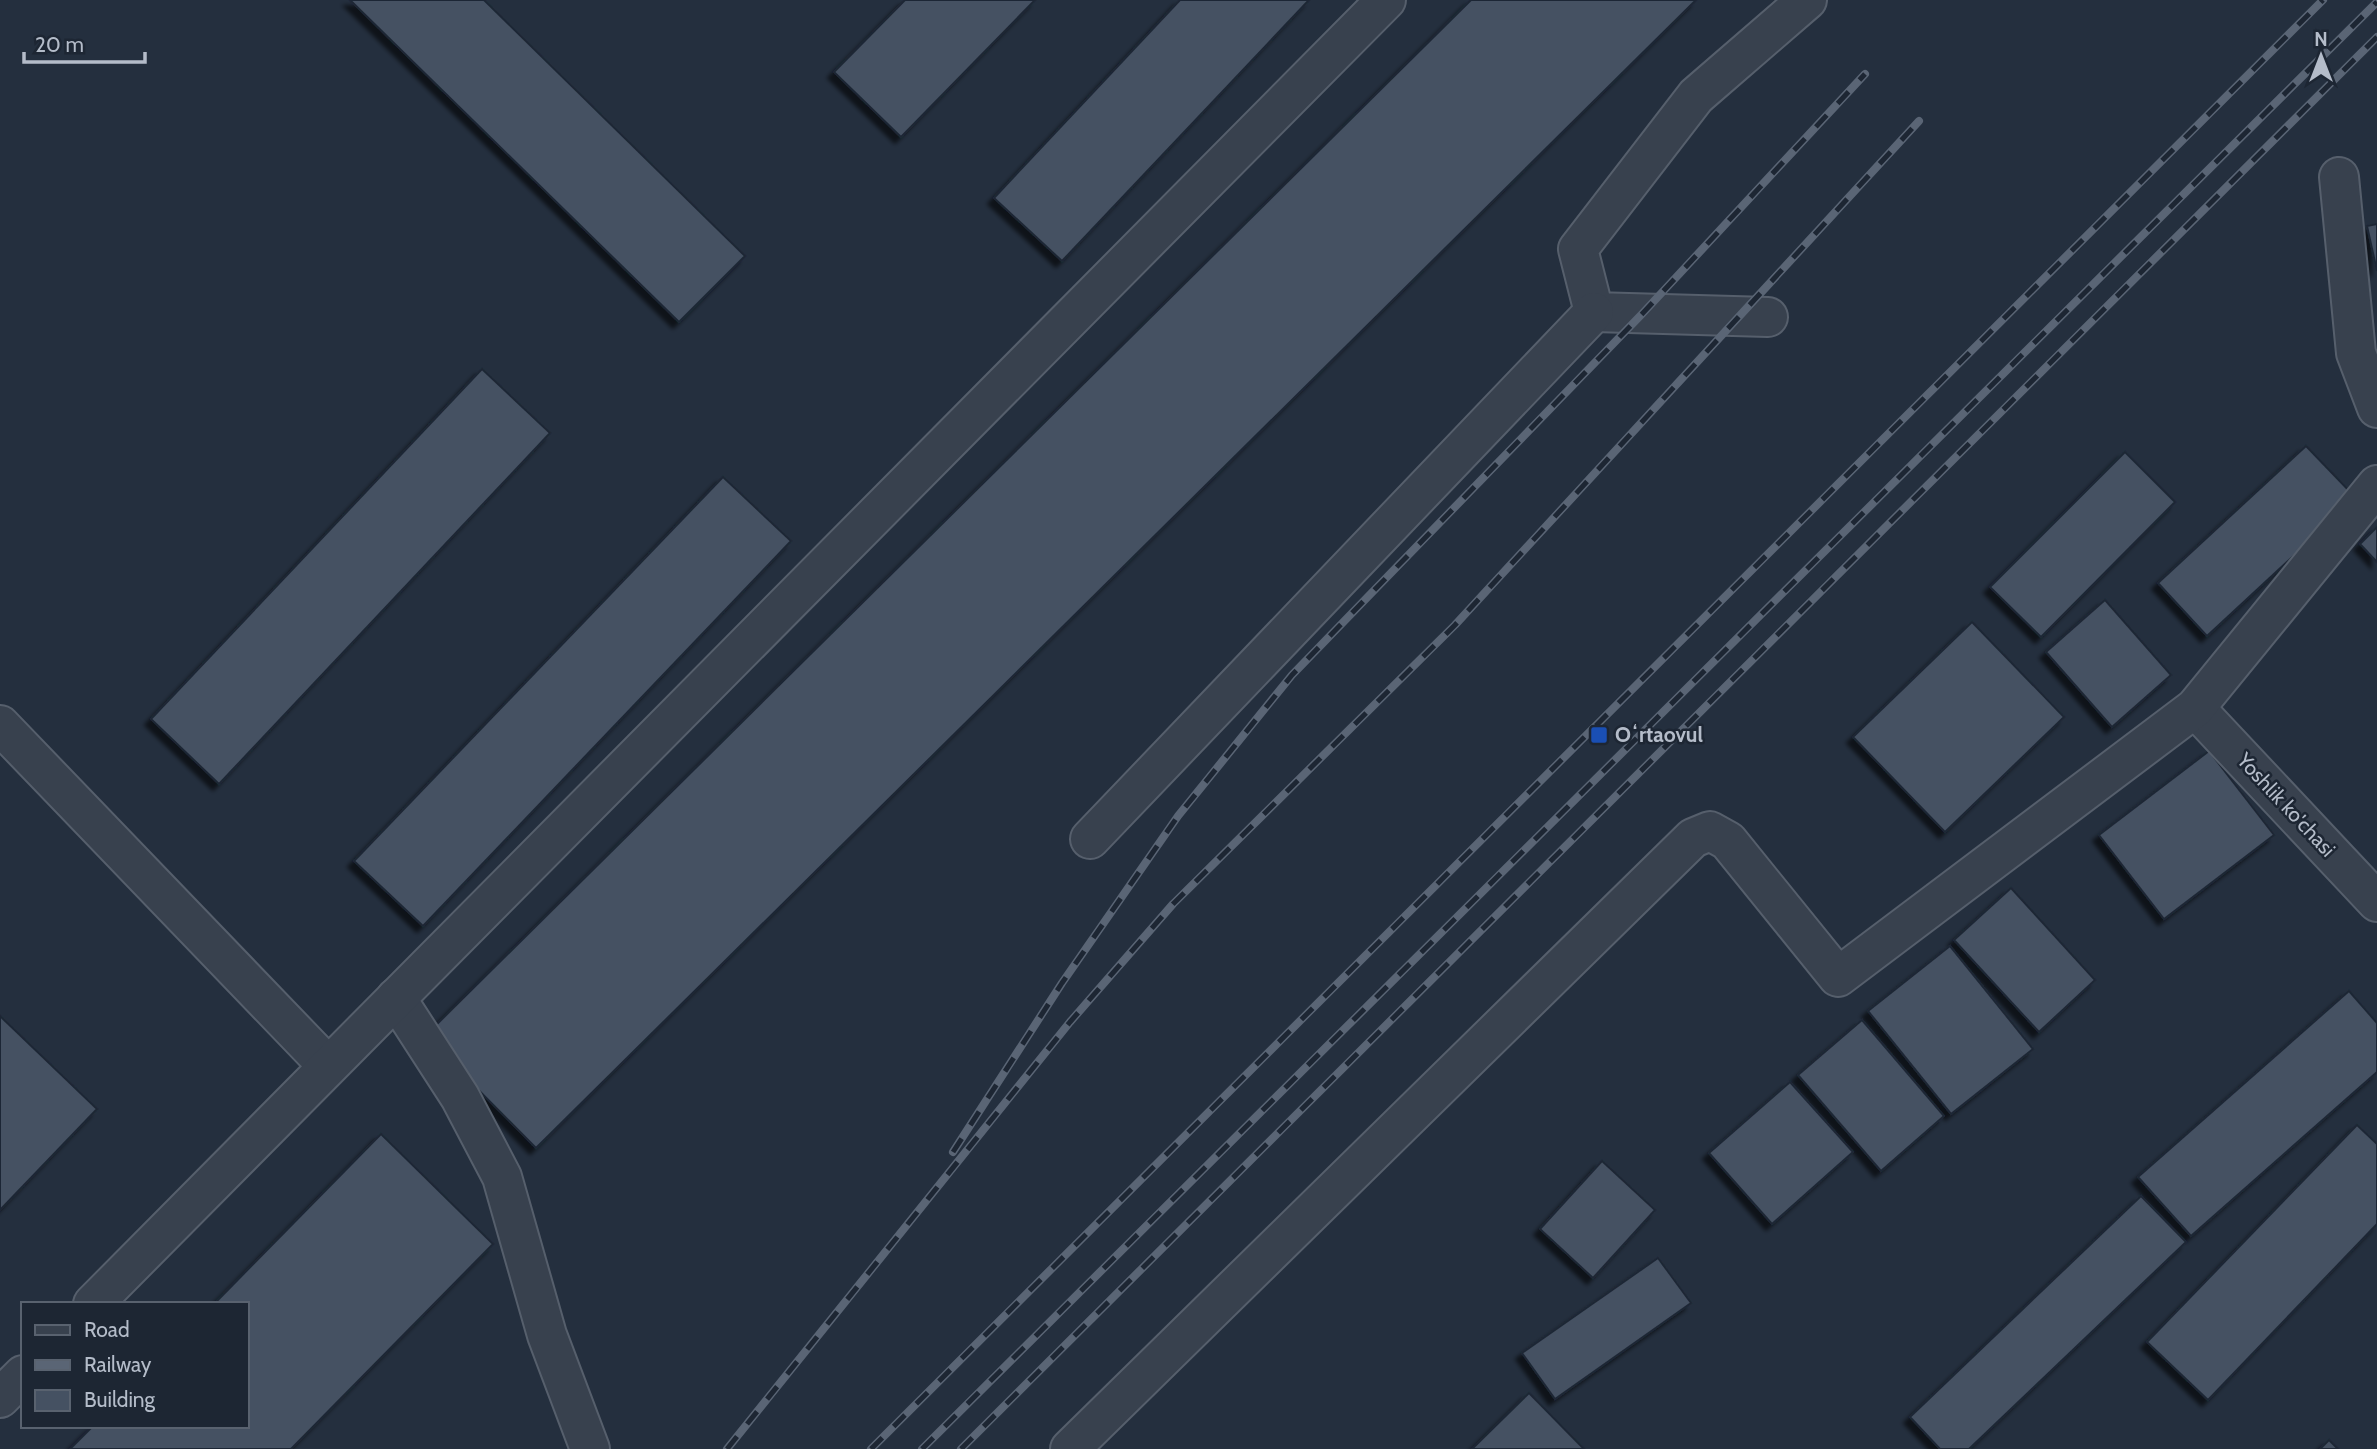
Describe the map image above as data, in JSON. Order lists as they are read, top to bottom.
{
  "streets": {
    "street": ["Yoshlik ko'chasi"]
  },
  "places": {
    "transit": ["Oʻrtaovul"]
  },
  "legend": ["Road", "Railway", "Building"],
  "scale_bar": "20 m",
  "north": "top"
}
